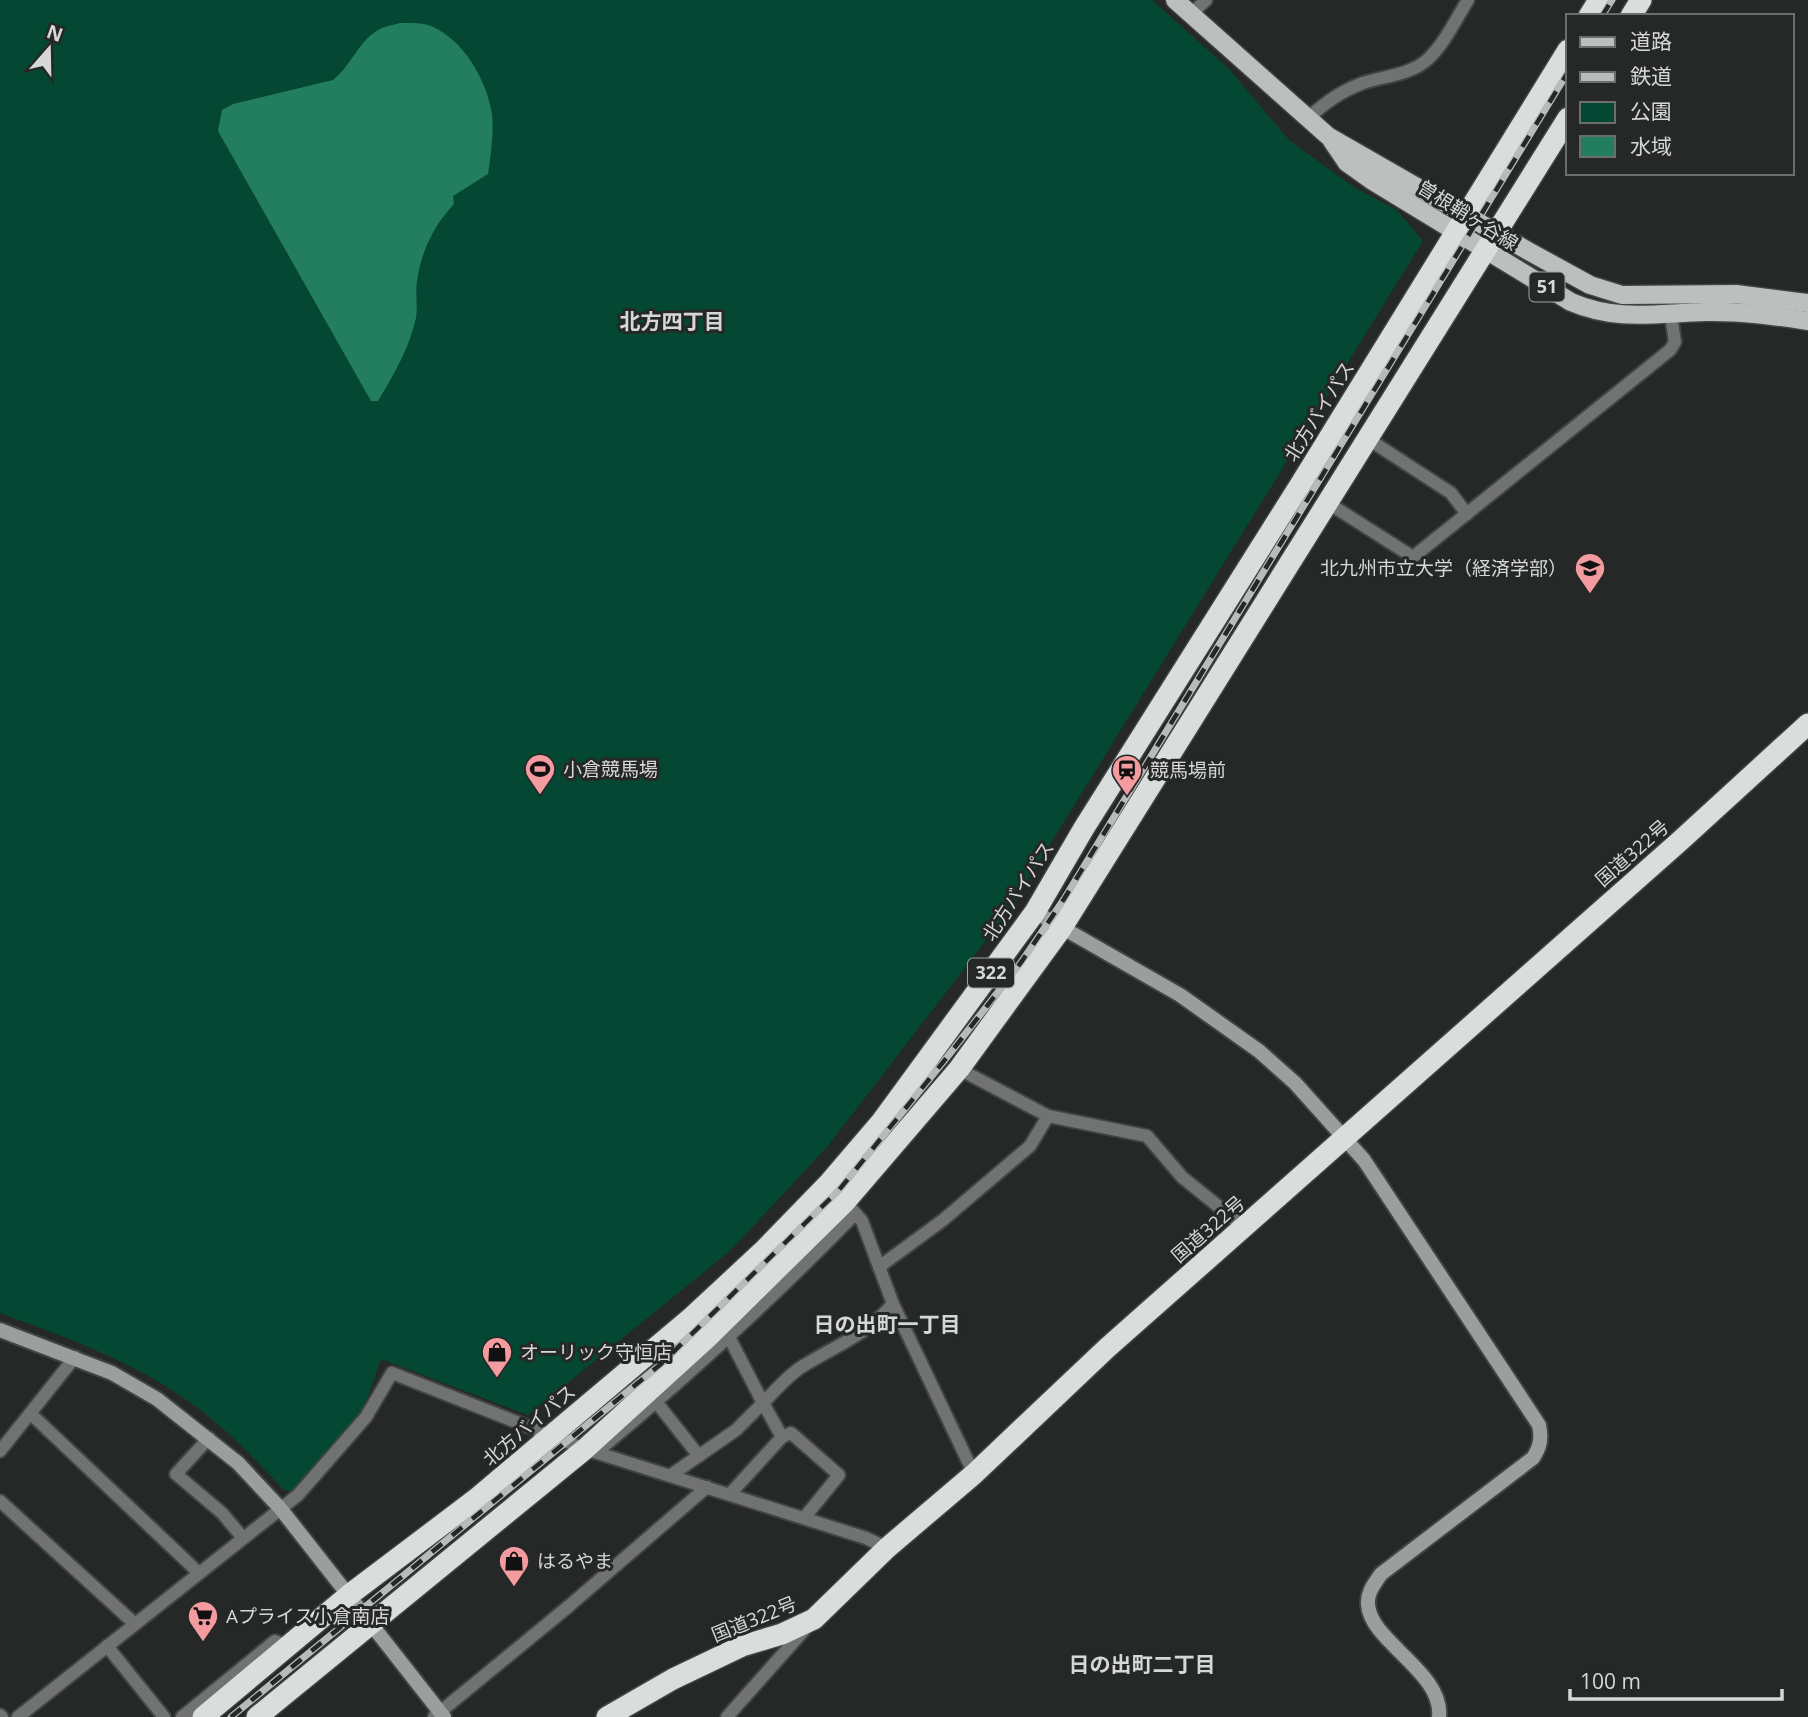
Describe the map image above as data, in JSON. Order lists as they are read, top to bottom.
{
  "streets": {
    "highway": ["北方バイパス", "国道322号", "322"],
    "main road": ["曽根鞘ヶ谷線", "51"]
  },
  "crossings": [
    ["曽根鞘ヶ谷線", "北方バイパス"],
    ["曽根鞘ヶ谷線", "322"]
  ],
  "districts": ["北方四丁目", "日の出町一丁目", "日の出町二丁目"],
  "places": {
    "school or university": ["北九州市立大学（経済学部）"],
    "sports": ["小倉競馬場"],
    "station": ["競馬場前"],
    "shop": ["オーリック守恒店", "はるやま"],
    "supermarket": ["Aプライス小倉南店"]
  },
  "legend": [
    "道路",
    "鉄道",
    "公園",
    "水域"
  ],
  "scale_bar": "100 m",
  "north": "top"
}
